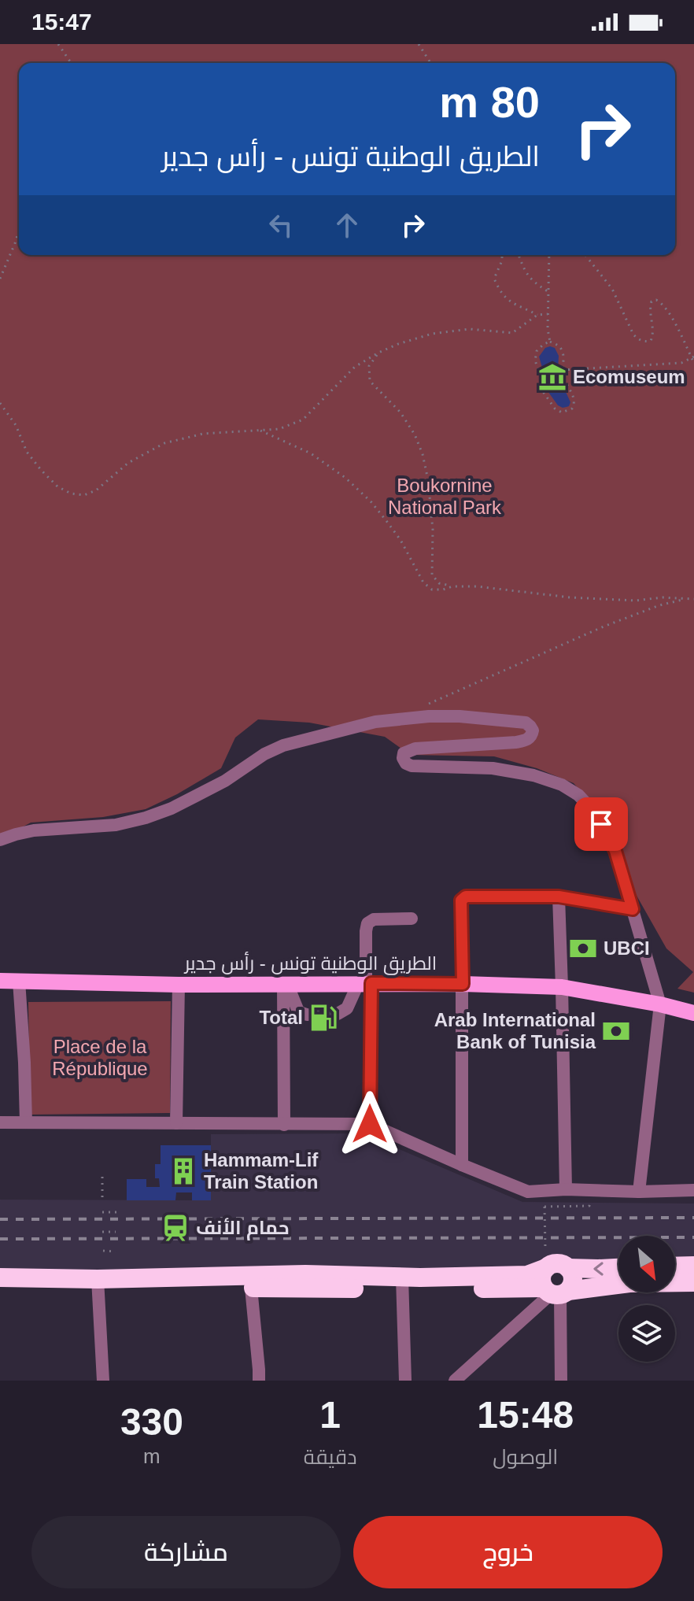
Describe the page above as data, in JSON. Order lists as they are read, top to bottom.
{
  "streets": {
    "main road": ["الطريق الوطنية تونس - رأس جدير"]
  },
  "parks": ["Boukornine National Park", "Place de la République"],
  "places": {
    "museum": ["Ecomuseum"],
    "bank": ["UBCI", "Arab International Bank of Tunisia"],
    "fuel station": ["Total"],
    "building": ["Hammam-Lif Train Station"],
    "station": ["حمام الأنف"]
  },
  "north": "bottom right",
  "page": {
    "status": "15:47",
    "turn": ["80 m", "الطريق الوطنية تونس - رأس جدير"],
    "eta": [
      "15:48",
      "الوصول",
      "1",
      "دقيقة",
      "330",
      "m"
    ],
    "buttons": ["خروج", "مشاركة"]
  }
}
